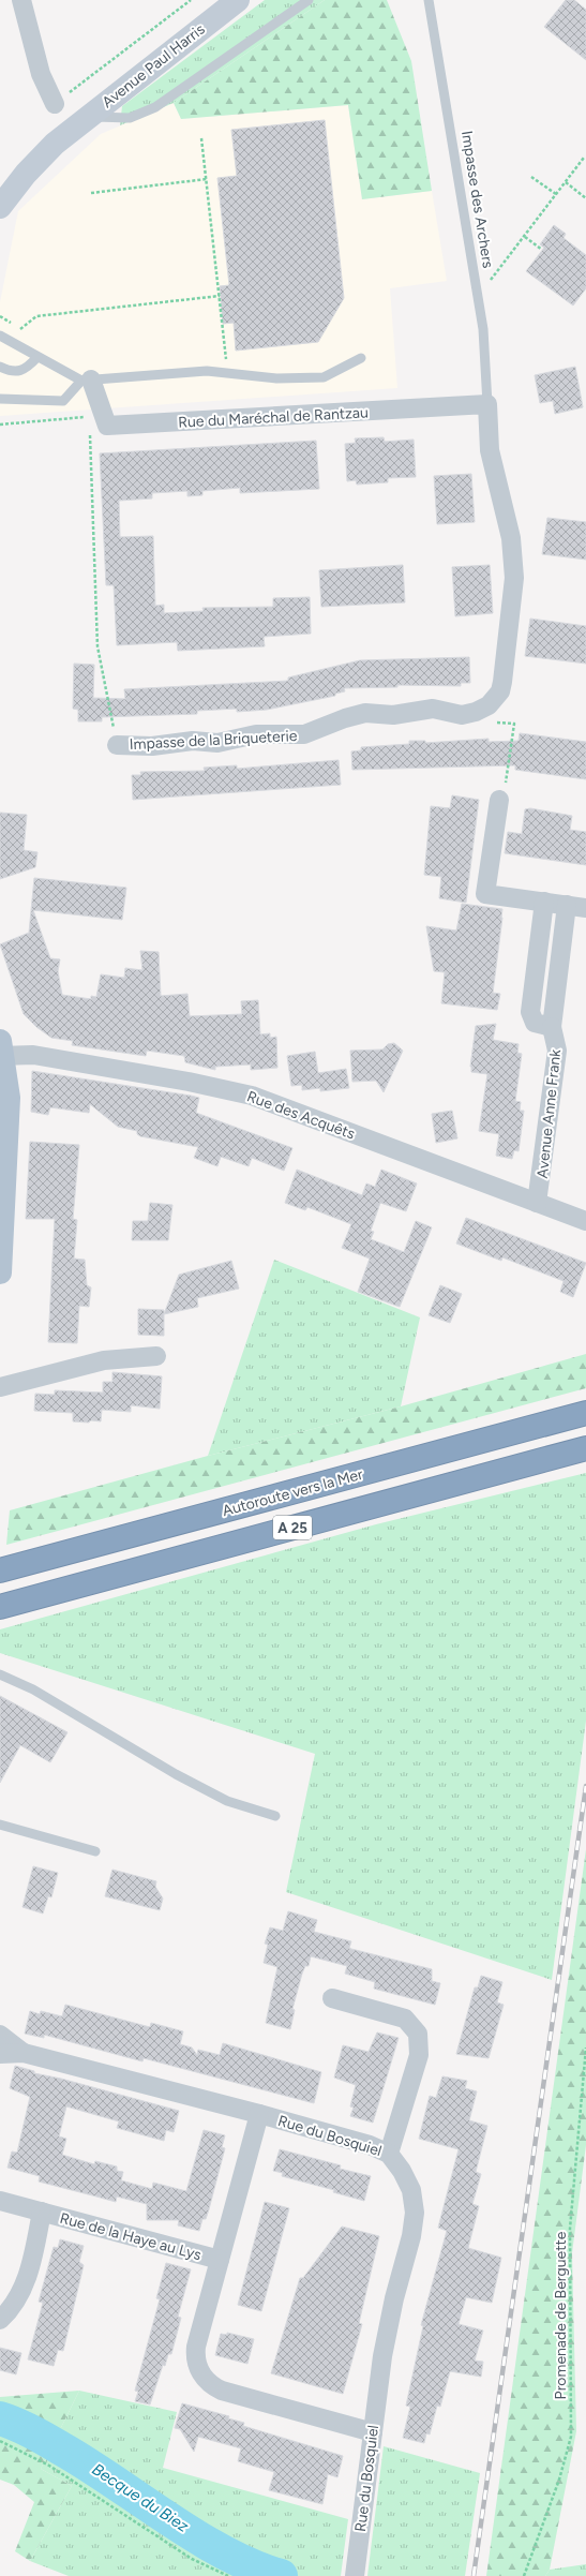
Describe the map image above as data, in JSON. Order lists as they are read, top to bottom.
{
  "streets": {
    "highway": ["Autoroute vers la Mer", "A 25"],
    "main road": ["Avenue Paul Harris"],
    "street": [
      "Rue du Maréchal de Rantzau",
      "Impasse de la Briqueterie",
      "Avenue Anne Frank",
      "Rue des Acquêts",
      "Rue du Bosquiel",
      "Rue de la Haye au Lys"
    ],
    "lane": ["Impasse des Archers"],
    "path": ["Promenade de Berguette"]
  },
  "crossings": [
    ["Impasse des Archers", "Rue du Maréchal de Rantzau"],
    ["Avenue Anne Frank", "Rue des Acquêts"],
    ["Rue du Bosquiel", "Rue de la Haye au Lys"]
  ],
  "water": ["Becque du Biez"]
}
